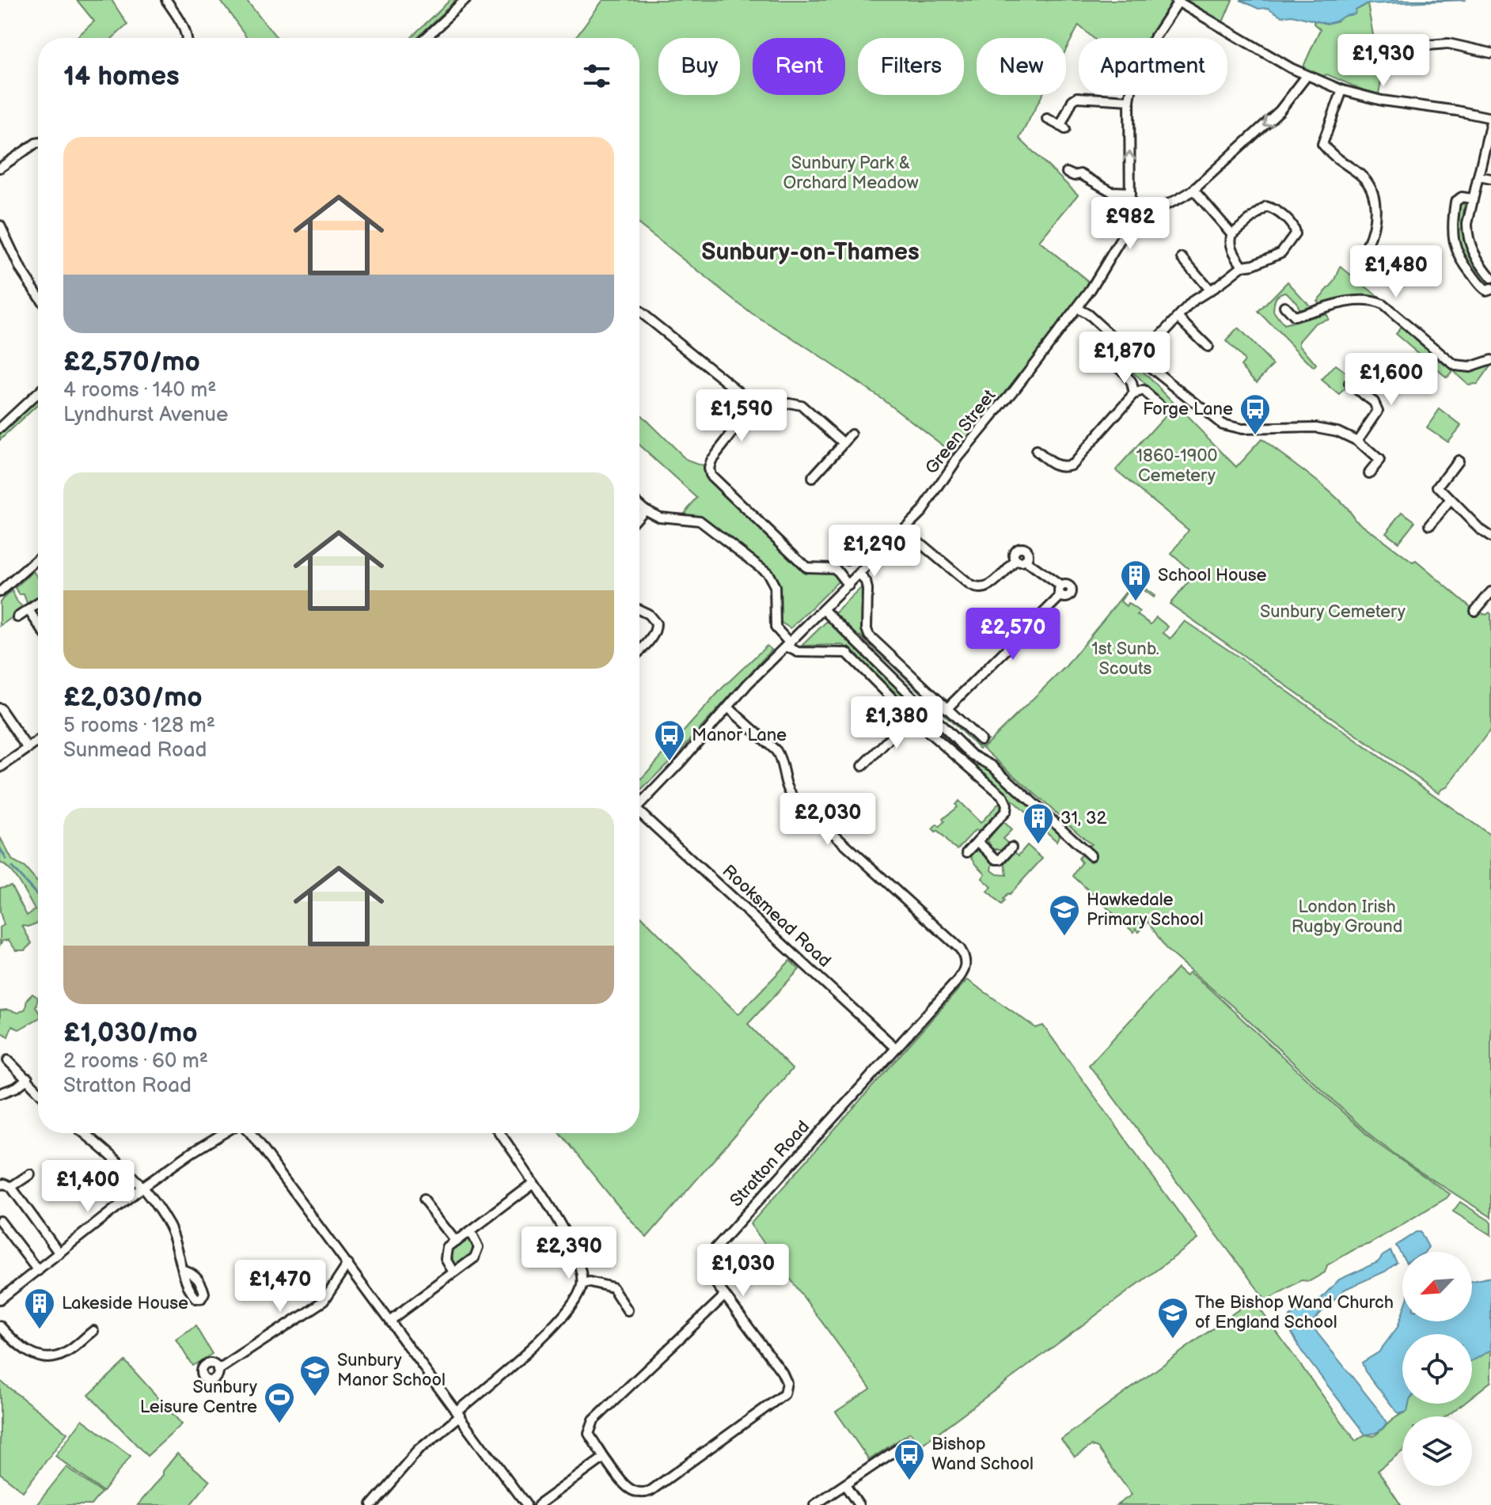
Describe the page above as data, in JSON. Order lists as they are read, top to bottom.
{
  "streets": {
    "street": ["Green Street", "Rooksmead Road", "Stratton Road"]
  },
  "crossings": [
    ["Green Street", "Stratton Road"],
    ["Rooksmead Road", "Stratton Road"]
  ],
  "districts": ["Sunbury-on-Thames"],
  "parks": [
    "Sunbury Park & Orchard Meadow",
    "1860-1900 Cemetery",
    "Sunbury Cemetery",
    "1st Sunb. Scouts",
    "London Irish Rugby Ground"
  ],
  "places": {
    "bus stop": ["Forge Lane", "Manor Lane", "Bishop Wand School"],
    "building": ["School House", "31, 32", "Lakeside House"],
    "school or university": ["Hawkedale Primary School", "The Bishop Wand Church of England School", "Sunbury Manor School"],
    "sports": ["Sunbury Leisure Centre"]
  },
  "north": "bottom left",
  "page": {
    "price": [
      "£1,930",
      "£982",
      "£1,480",
      "£1,870",
      "£1,600",
      "£1,590",
      "£1,290",
      "£2,570",
      "£1,380",
      "£2,030",
      "£1,400",
      "£2,390",
      "£1,030",
      "£1,470"
    ],
    "chip": [
      "Buy",
      "Rent",
      "Filters",
      "New",
      "Apartment"
    ],
    "heading": "14 homes",
    "list": [
      {
        "name": "£2,570/mo",
        "note": "4 rooms · 140 m² · Lyndhurst Avenue"
      },
      {
        "name": "£2,030/mo",
        "note": "5 rooms · 128 m² · Sunmead Road"
      },
      {
        "name": "£1,030/mo",
        "note": "2 rooms · 60 m² · Stratton Road"
      }
    ]
  }
}
